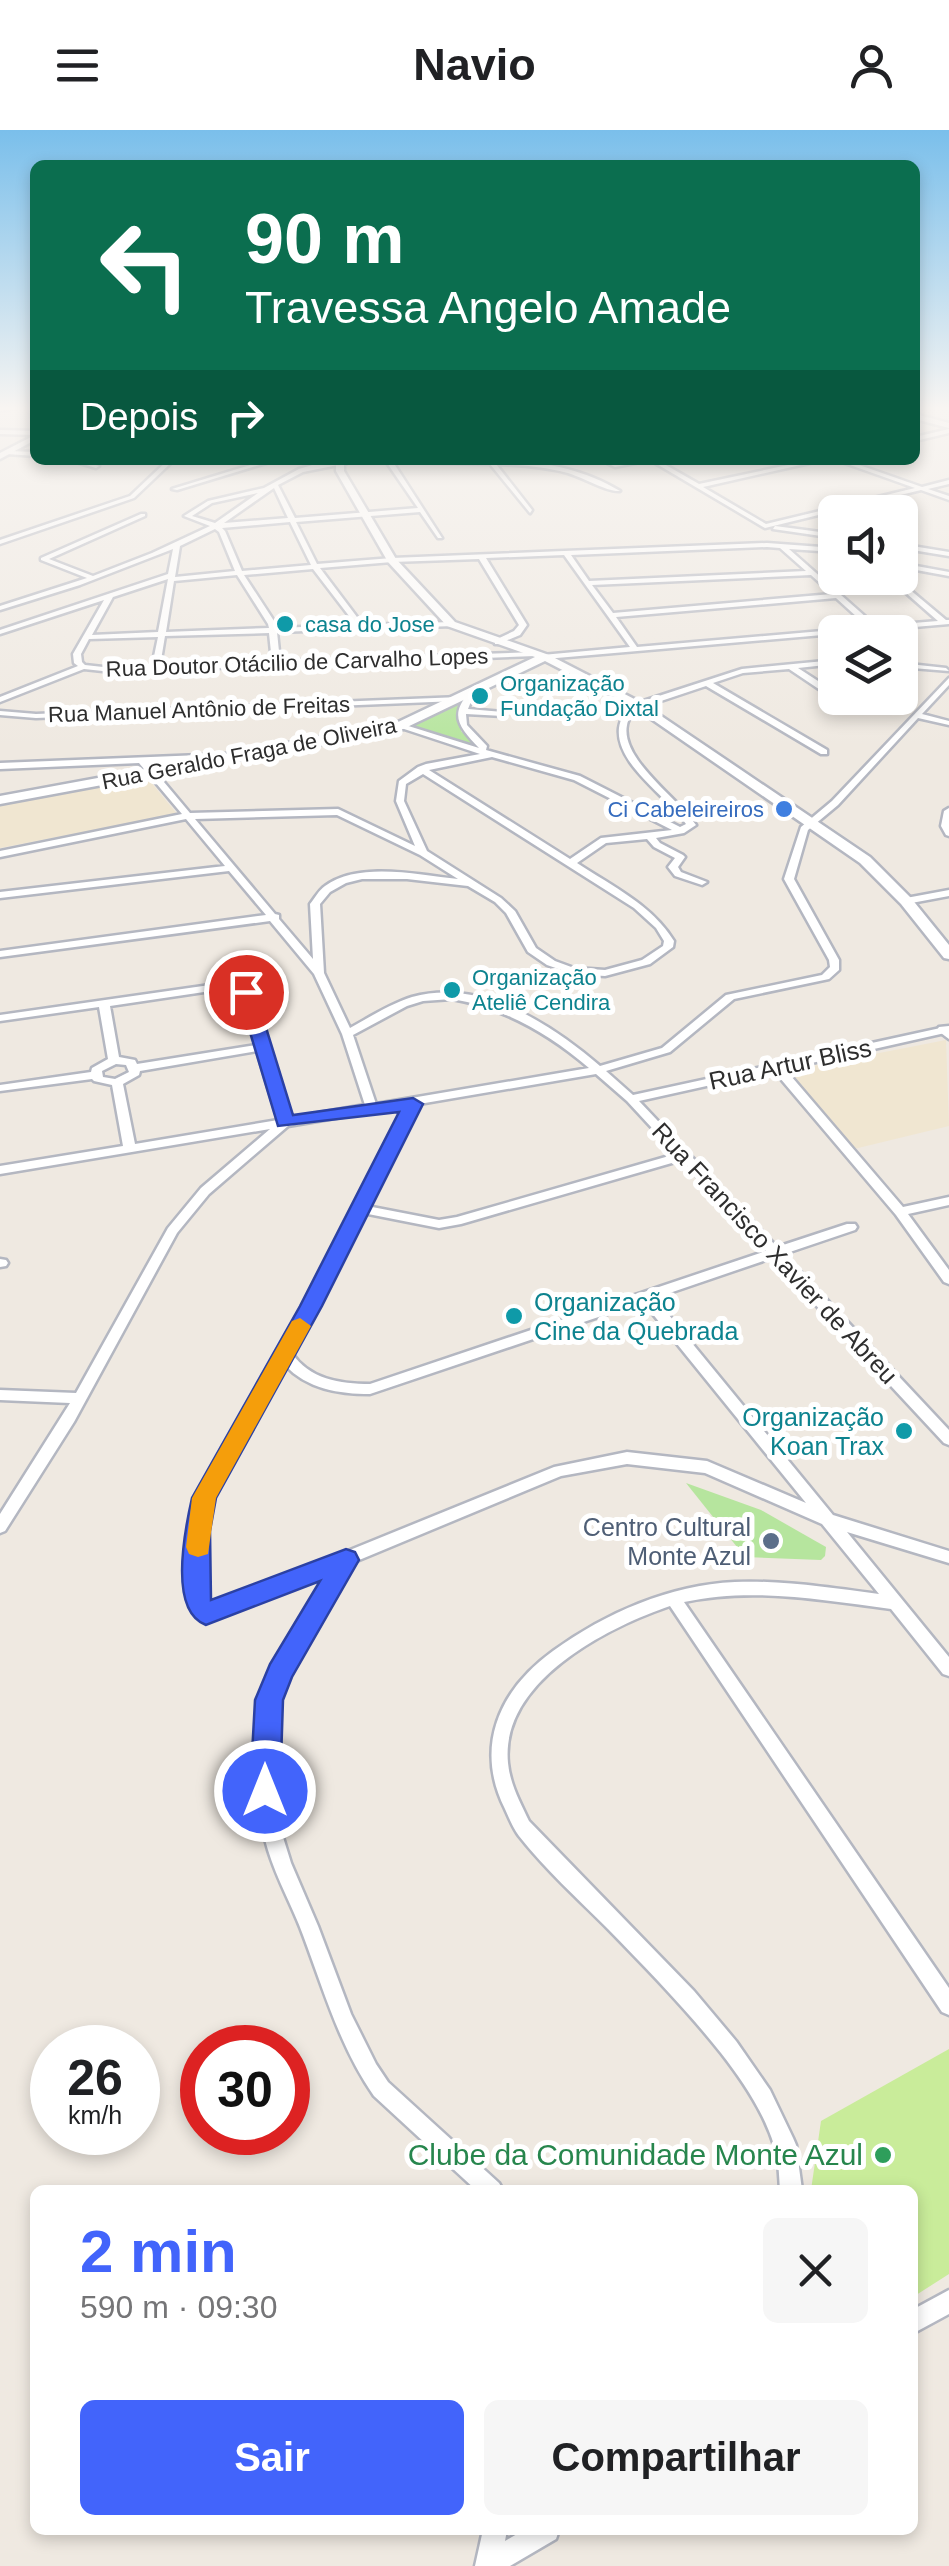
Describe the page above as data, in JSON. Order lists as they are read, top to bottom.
{
  "streets": {
    "main road": ["Rua Geraldo Fraga de Oliveira"],
    "street": [
      "Rua Doutor Otácilio de Carvalho Lopes",
      "Rua Manuel Antônio de Freitas",
      "Rua Artur Bliss",
      "Rua Francisco Xavier de Abreu"
    ]
  },
  "crossings": [
    ["Rua Doutor Otácilio de Carvalho Lopes", "Rua Geraldo Fraga de Oliveira"],
    ["Rua Manuel Antônio de Freitas", "Rua Geraldo Fraga de Oliveira"],
    ["Rua Artur Bliss", "Rua Francisco Xavier de Abreu"]
  ],
  "places": [
    "casa do Jose",
    "Organização Fundação Dixtal",
    "Ci Cabeleireiros",
    "Organização Ateliê Cendira",
    "Organização Cine da Quebrada",
    "Organização Koan Trax",
    "Centro Cultural Monte Azul",
    "Clube da Comunidade Monte Azul"
  ],
  "page": {
    "header": "Navio",
    "turn": ["90 m", "Travessa Angelo Amade"],
    "then": "Depois",
    "speed": "26 km/h",
    "limit": "30",
    "heading": ["2 min", "590 m · 09:30"],
    "buttons": ["Sair", "Compartilhar"]
  }
}
